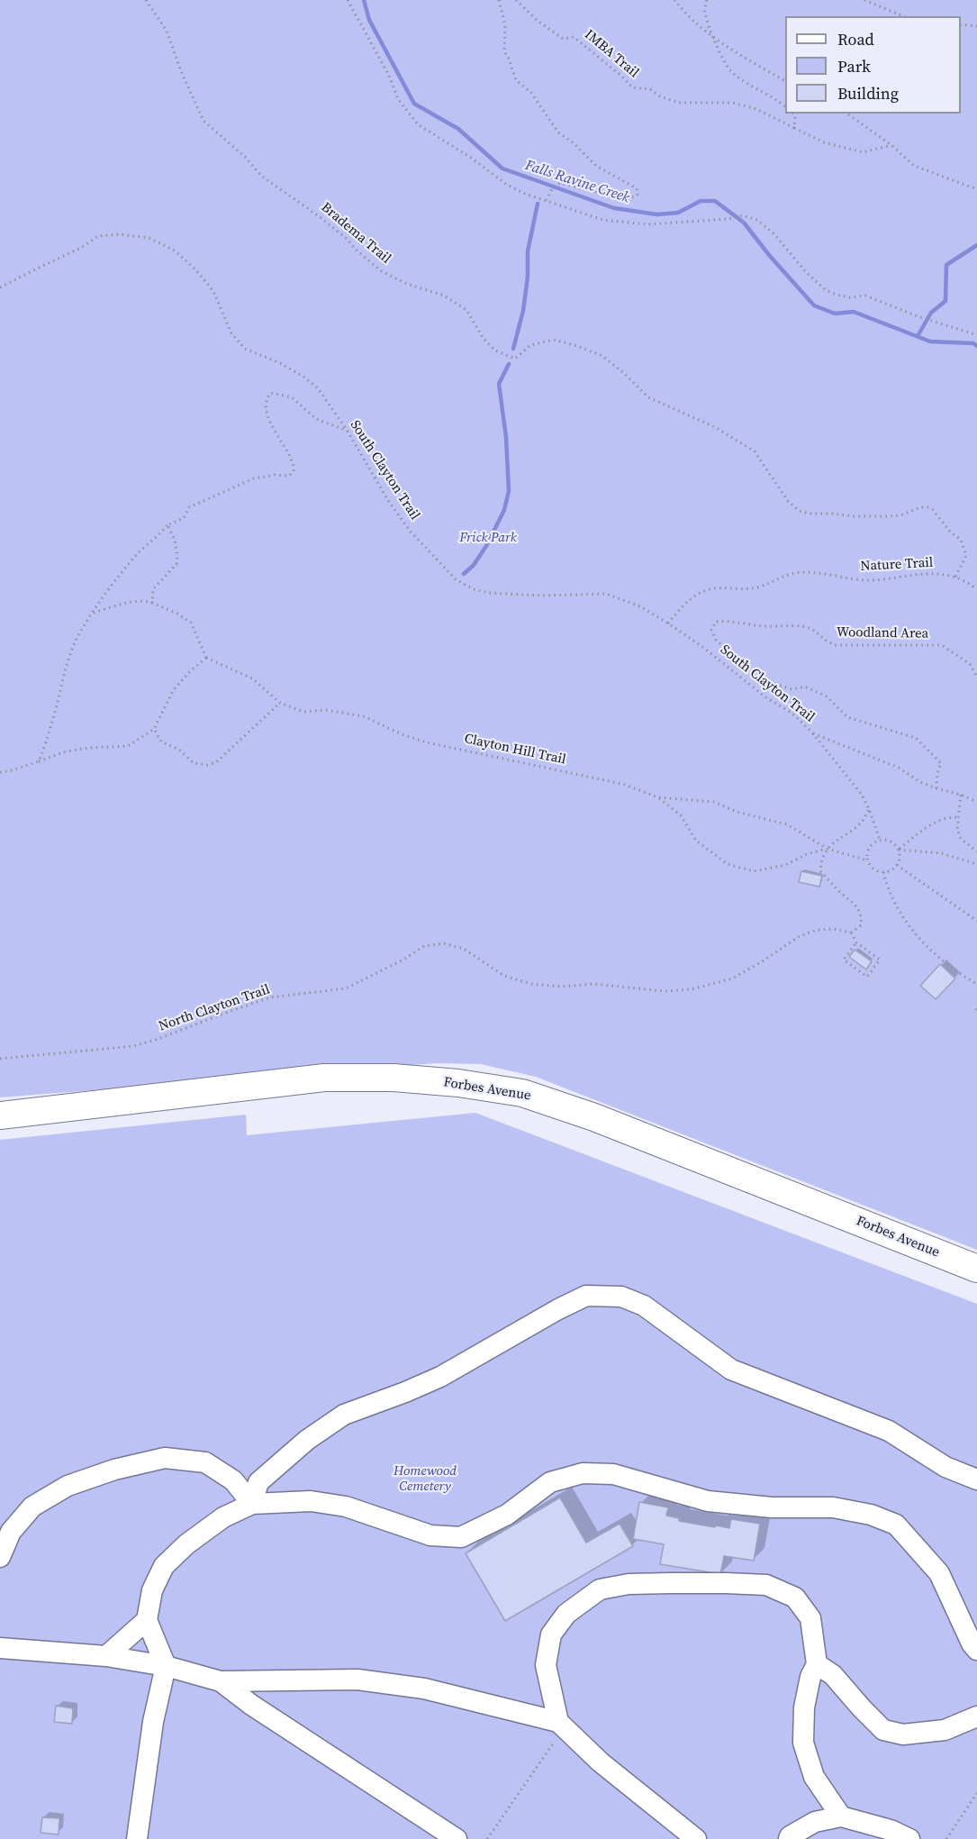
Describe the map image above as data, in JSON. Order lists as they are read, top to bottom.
{
  "streets": {
    "main road": ["Forbes Avenue"],
    "path": [
      "IMBA Trail",
      "Bradema Trail",
      "South Clayton Trail",
      "Nature Trail",
      "Woodland Area",
      "Clayton Hill Trail",
      "North Clayton Trail"
    ]
  },
  "crossings": [
    ["Bradema Trail", "Nature Trail"],
    ["South Clayton Trail", "Nature Trail"],
    ["South Clayton Trail", "Clayton Hill Trail"]
  ],
  "water": ["Falls Ravine Creek"],
  "parks": ["Frick Park", "Homewood Cemetery"],
  "legend": ["Road", "Park", "Building"]
}
